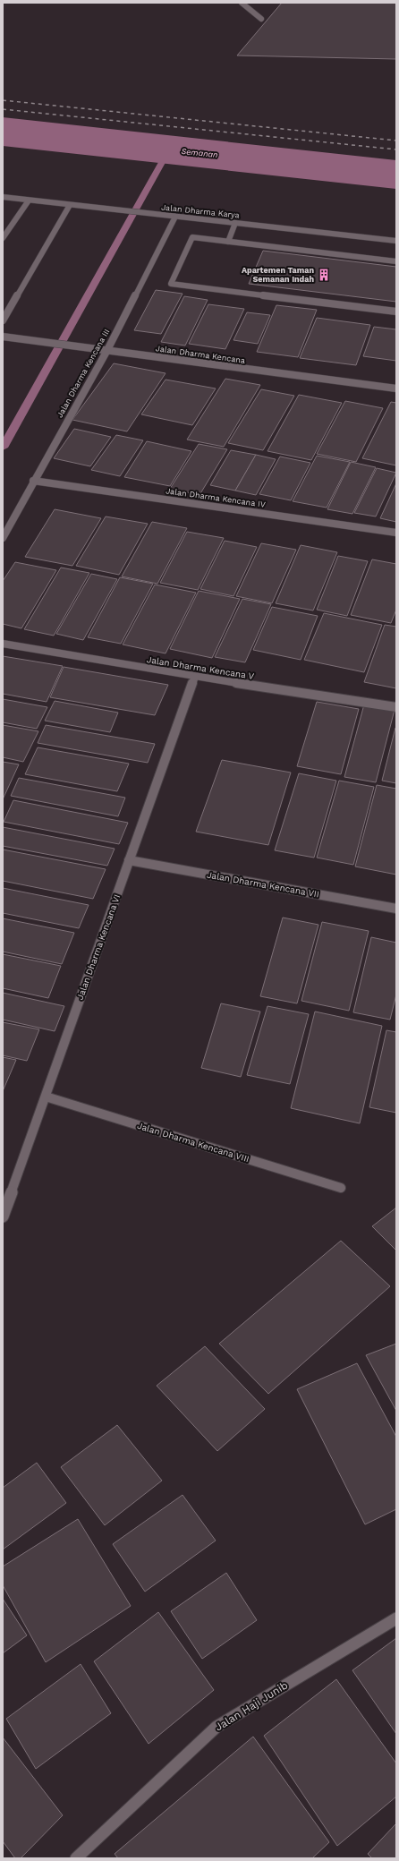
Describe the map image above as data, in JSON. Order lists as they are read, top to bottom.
{
  "streets": {
    "street": [
      "Jalan Dharma Karya",
      "Jalan Dharma Kencana",
      "Jalan Dharma Kencana III",
      "Jalan Dharma Kencana IV",
      "Jalan Dharma Kencana V",
      "Jalan Dharma Kencana VII",
      "Jalan Dharma Kencana VI",
      "Jalan Dharma Kencana VIII",
      "Jalan Haji Junib"
    ]
  },
  "crossings": [
    ["Jalan Dharma Karya", "Jalan Dharma Kencana III"],
    ["Jalan Dharma Kencana", "Jalan Dharma Kencana III"],
    ["Jalan Dharma Kencana III", "Jalan Dharma Kencana IV"],
    ["Jalan Dharma Kencana V", "Jalan Dharma Kencana VI"],
    ["Jalan Dharma Kencana VII", "Jalan Dharma Kencana VI"],
    ["Jalan Dharma Kencana VI", "Jalan Dharma Kencana VIII"]
  ],
  "water": ["Semanan"],
  "places": {
    "building": ["Apartemen Taman Semanan Indah"]
  }
}
